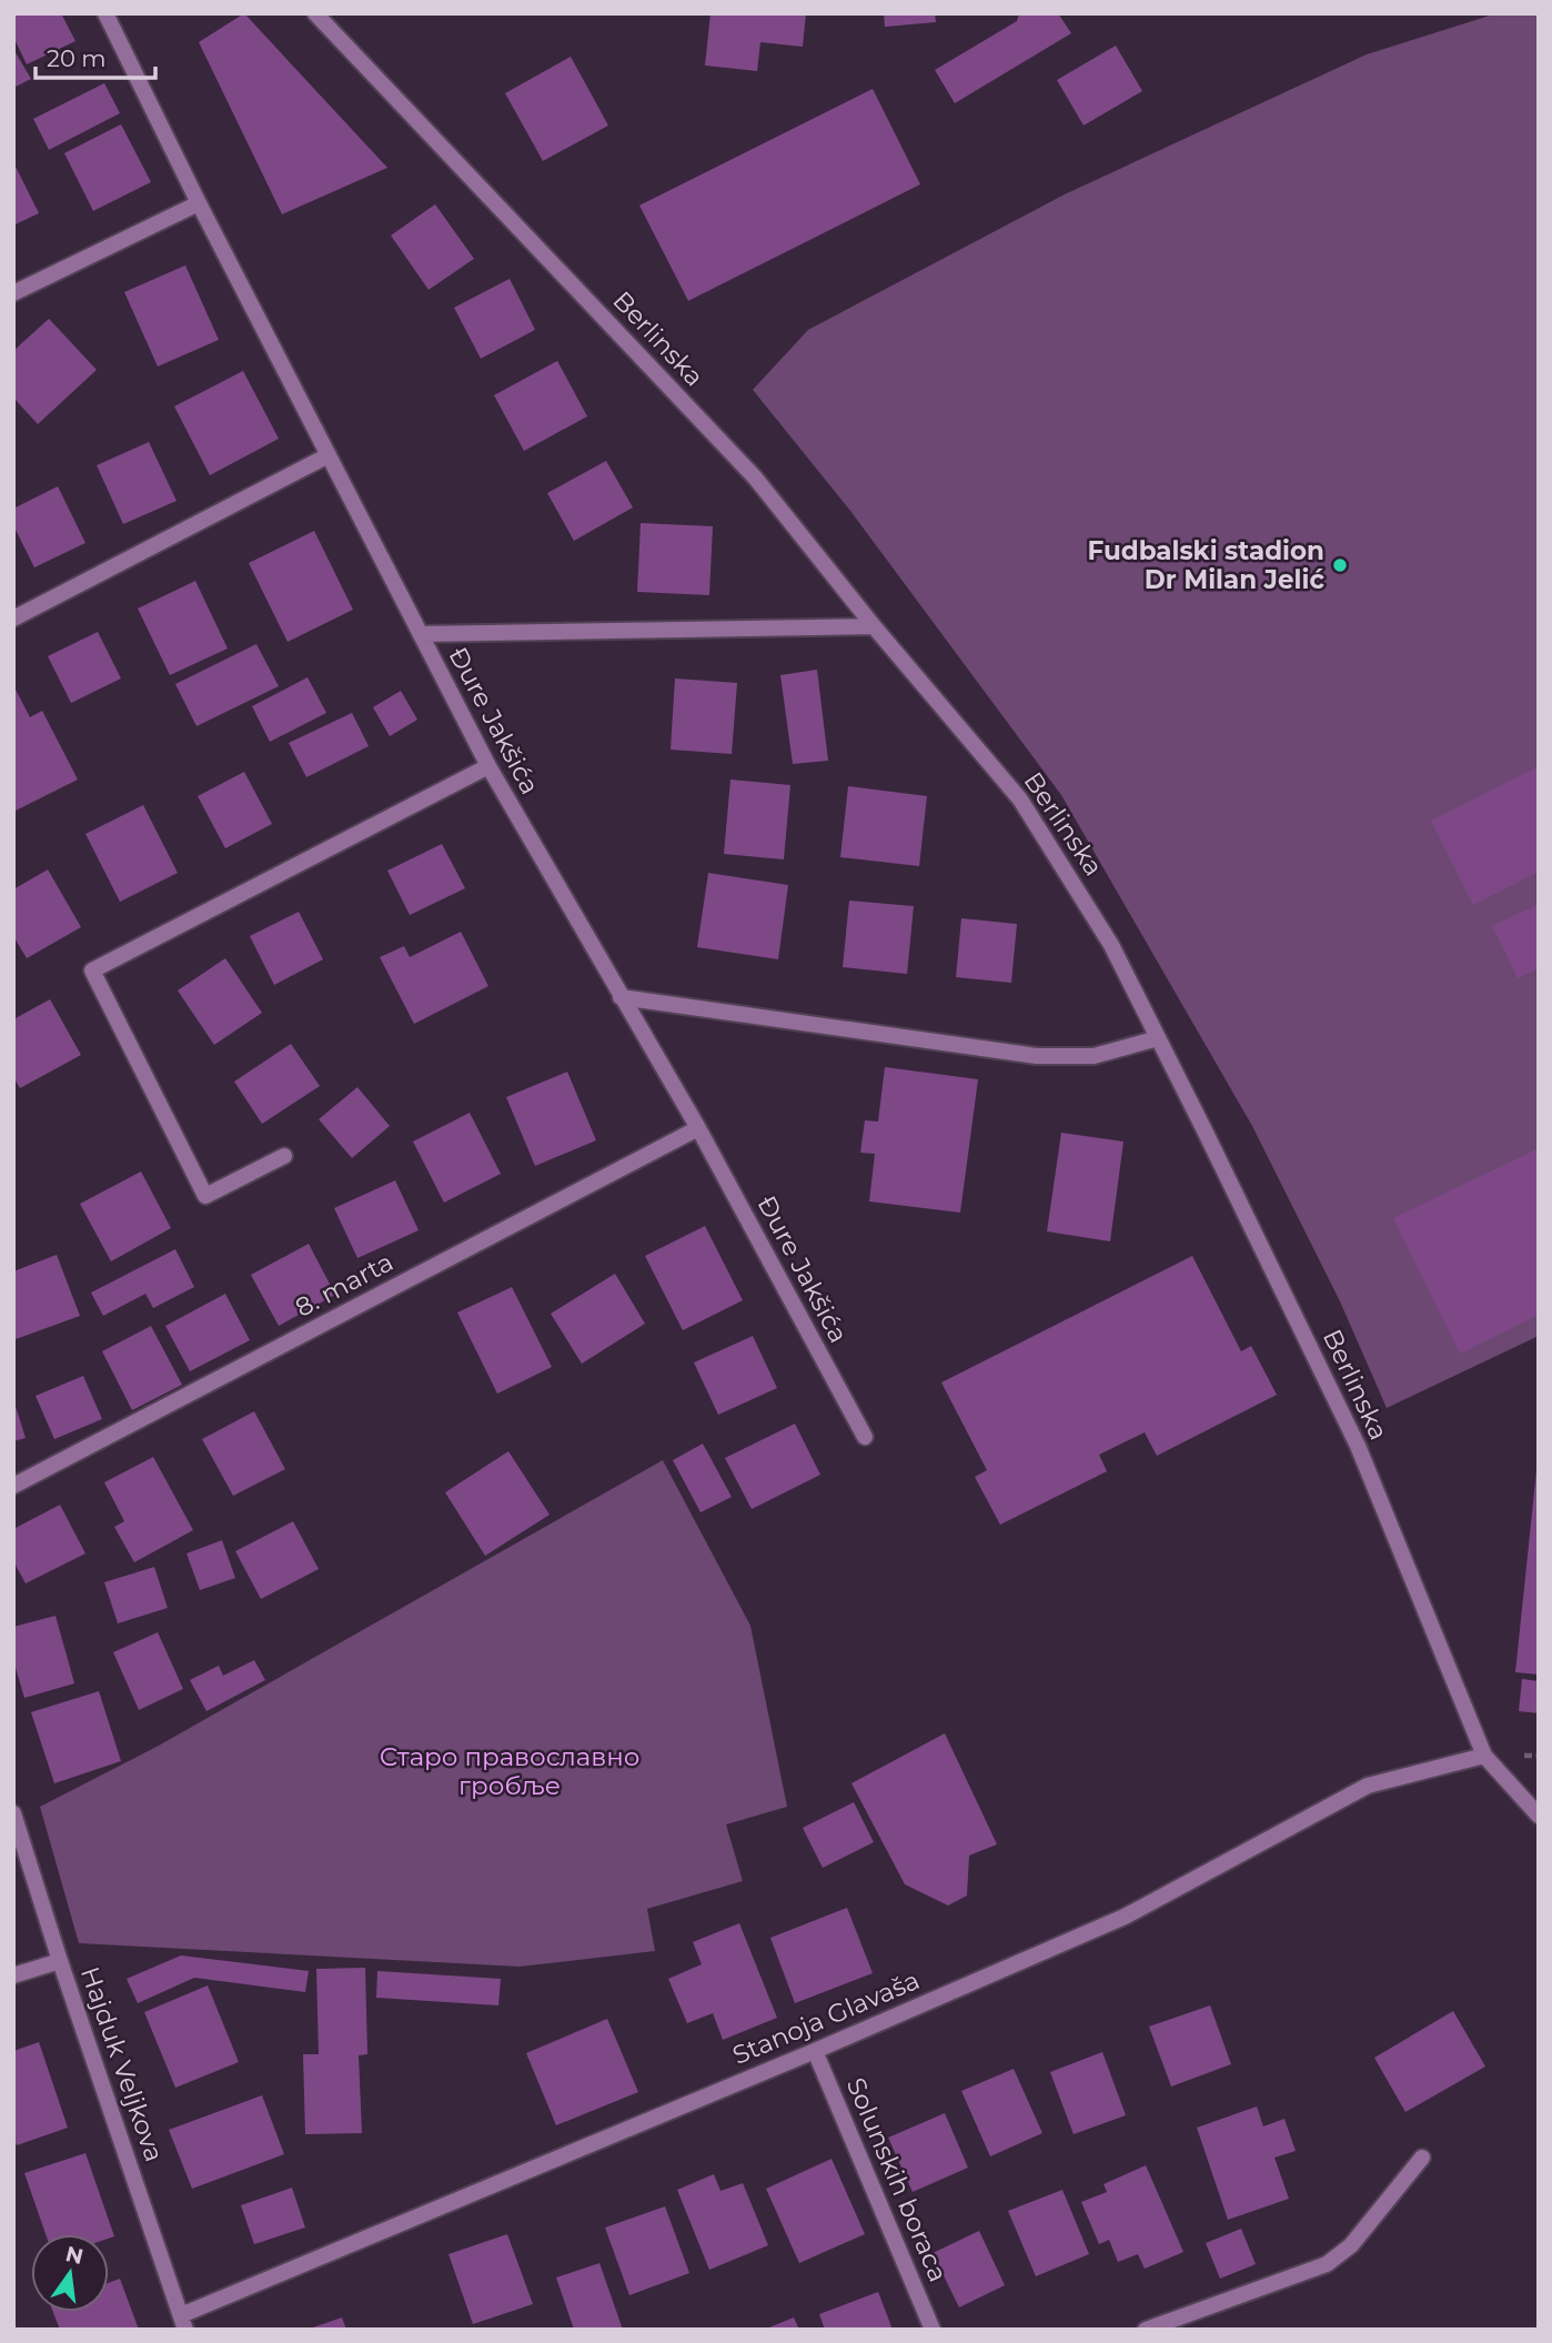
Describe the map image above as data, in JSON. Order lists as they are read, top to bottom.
{
  "streets": {
    "street": [
      "Berlinska",
      "Đure Jakšića",
      "8. marta",
      "Stanoja Glavaša",
      "Hajduk Veljkova",
      "Solunskih boraca"
    ]
  },
  "crossings": [
    ["Berlinska", "Stanoja Glavaša"],
    ["Đure Jakšića", "8. marta"],
    ["Stanoja Glavaša", "Hajduk Veljkova"],
    ["Stanoja Glavaša", "Solunskih boraca"]
  ],
  "parks": ["Старо православно гробље"],
  "places": ["Fudbalski stadion Dr Milan Jelić"],
  "scale_bar": "20 m",
  "north": "top"
}
